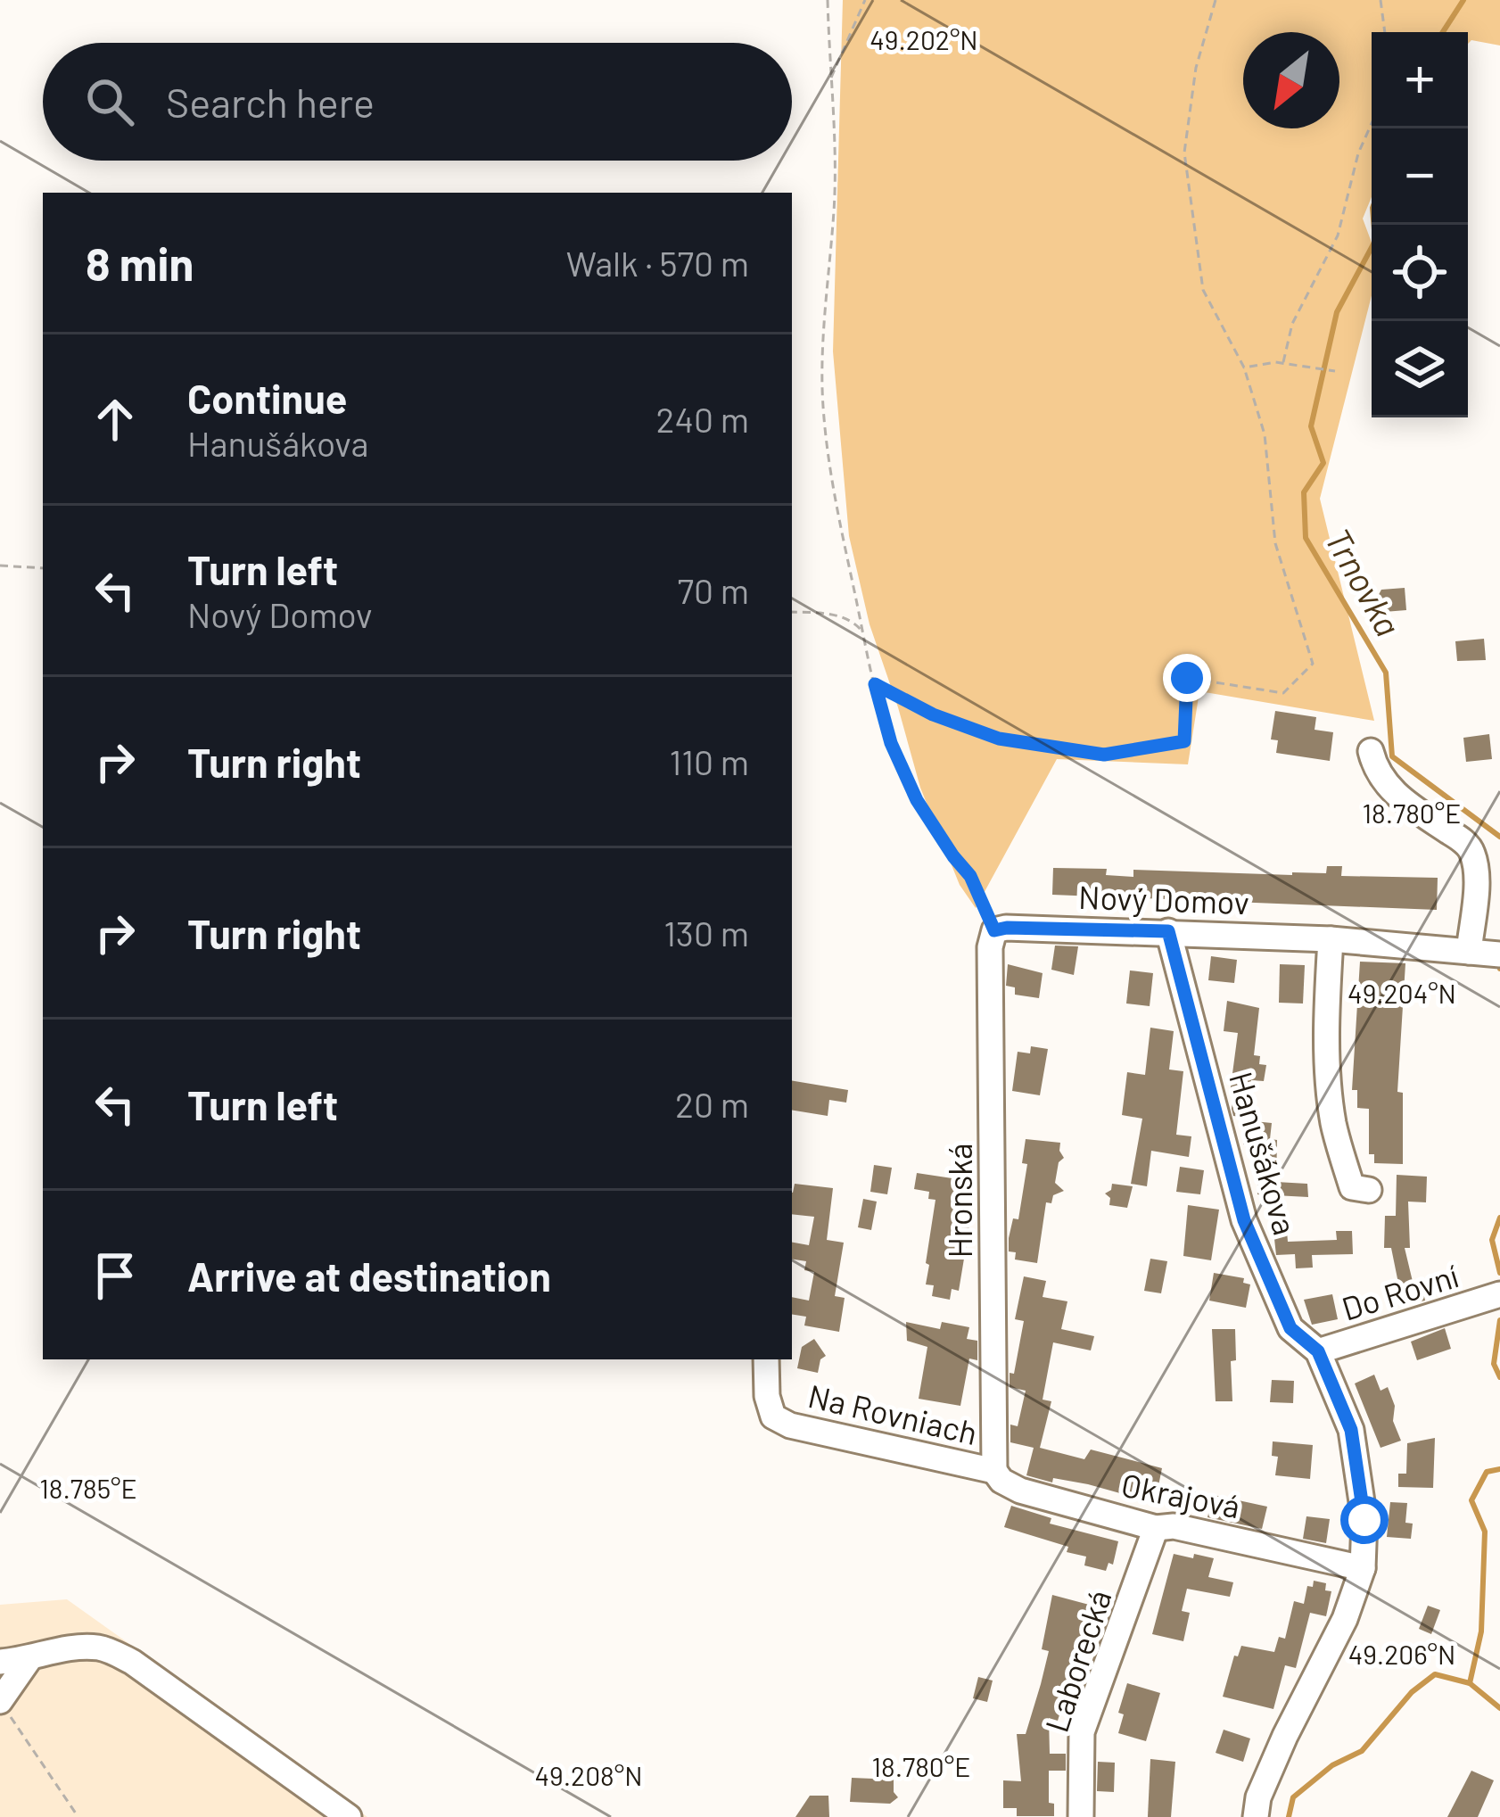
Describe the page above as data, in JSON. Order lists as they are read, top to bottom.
{
  "streets": {
    "street": [
      "Nový Domov",
      "Hanušákova",
      "Hronská",
      "Do Rovní",
      "Na Rovniach",
      "Okrajová",
      "Laborecká"
    ]
  },
  "crossings": [
    ["Nový Domov", "Hanušákova"],
    ["Nový Domov", "Hronská"],
    ["Hanušákova", "Do Rovní"],
    ["Hanušákova", "Okrajová"],
    ["Hronská", "Na Rovniach"],
    ["Hronská", "Okrajová"],
    ["Na Rovniach", "Okrajová"],
    ["Okrajová", "Laborecká"]
  ],
  "water": ["Trnovka"],
  "north": "bottom left",
  "page": {
    "map_buttons": ["+", "−"],
    "search": "Search here",
    "heading": ["8 min", "Walk · 570 m"],
    "list": [
      ["Continue", "Hanušákova", "240 m"],
      ["Turn left", "Nový Domov", "70 m"],
      ["Turn right", "110 m"],
      ["Turn right", "130 m"],
      ["Turn left", "20 m"],
      "Arrive at destination"
    ]
  },
  "coordinates": [
    "49.202°N",
    "18.780°E",
    "49.204°N",
    "18.785°E",
    "49.206°N",
    "49.208°N"
  ]
}
